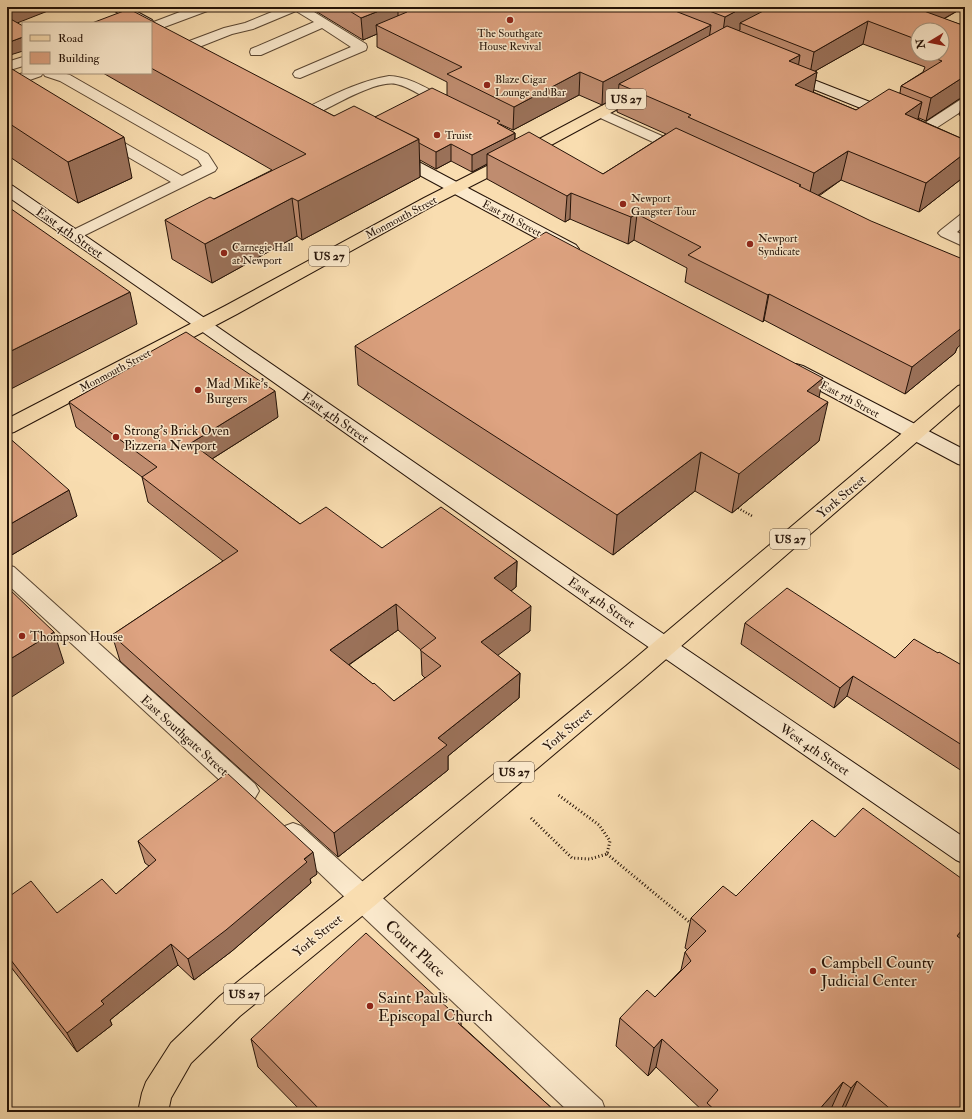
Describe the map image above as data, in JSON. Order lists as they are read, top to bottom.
{
  "streets": {
    "main road": ["US 27", "Monmouth Street", "York Street"],
    "street": [
      "East 5th Street",
      "East 4th Street",
      "West 4th Street",
      "Court Place"
    ],
    "lane": ["East Southgate Street"]
  },
  "crossings": [
    ["Monmouth Street", "East 5th Street"],
    ["Monmouth Street", "East 4th Street"],
    ["East 5th Street", "York Street"],
    ["East 4th Street", "York Street"],
    ["East 4th Street", "West 4th Street"],
    ["York Street", "West 4th Street"],
    ["York Street", "Court Place"]
  ],
  "places": [
    "The Southgate House Revival",
    "Blaze Cigar Lounge and Bar",
    "Truist",
    "Newport Gangster Tour",
    "Newport Syndicate",
    "Carnegie Hall at Newport",
    "Mad Mike’s Burgers",
    "Strong’s Brick Oven Pizzeria Newport",
    "Thompson House",
    "Campbell County Judicial Center",
    "Saint Pauls Episcopal Church"
  ],
  "legend": ["Road", "Building"],
  "north": "left"
}
